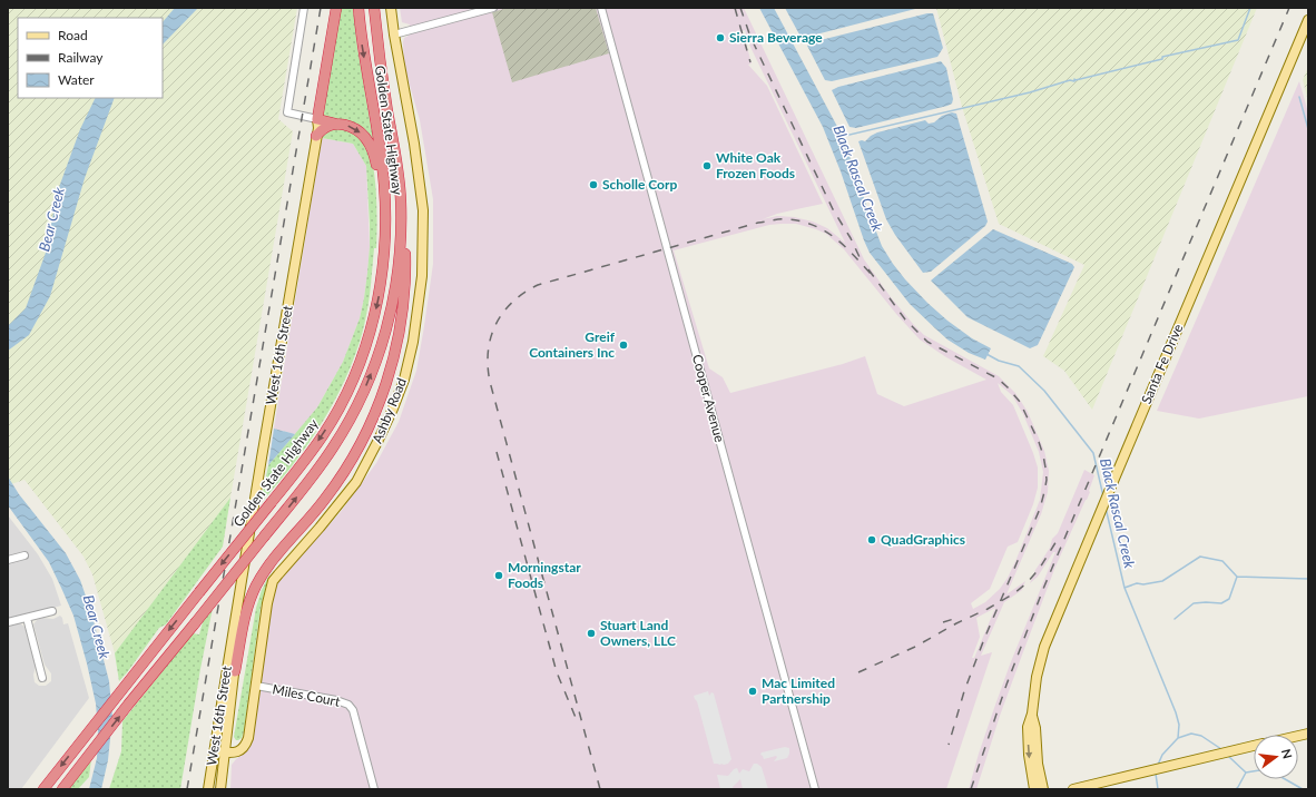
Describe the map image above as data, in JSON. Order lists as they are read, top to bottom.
{
  "streets": {
    "highway": ["Golden State Highway"],
    "main road": ["West 16th Street", "Santa Fe Drive", "Ashby Road"],
    "street": ["Cooper Avenue", "Miles Court"]
  },
  "crossings": [
    ["West 16th Street", "Ashby Road"],
    ["Ashby Road", "Miles Court"]
  ],
  "water": ["Black Rascal Creek", "Bear Creek"],
  "places": [
    "Sierra Beverage",
    "White Oak Frozen Foods",
    "Scholle Corp",
    "Greif Containers Inc",
    "QuadGraphics",
    "Morningstar Foods",
    "Stuart Land Owners, LLC",
    "Mac Limited Partnership"
  ],
  "legend": ["Road", "Railway", "Water"],
  "north": "right"
}
